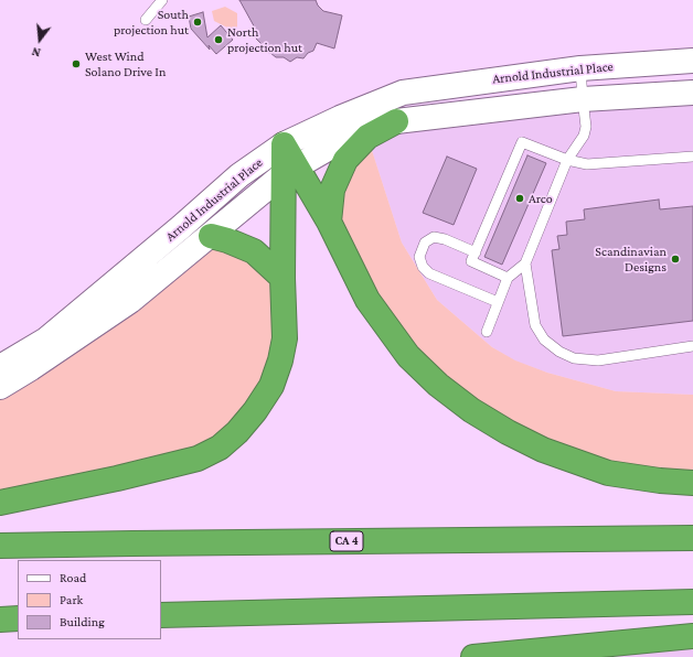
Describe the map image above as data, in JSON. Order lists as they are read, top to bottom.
{
  "streets": {
    "highway": ["CA 4"],
    "street": ["Arnold Industrial Place"]
  },
  "places": [
    "South projection hut",
    "North projection hut",
    "West Wind Solano Drive In",
    "Arco",
    "Scandinavian Designs"
  ],
  "legend": ["Road", "Park", "Building"],
  "north": "bottom"
}
